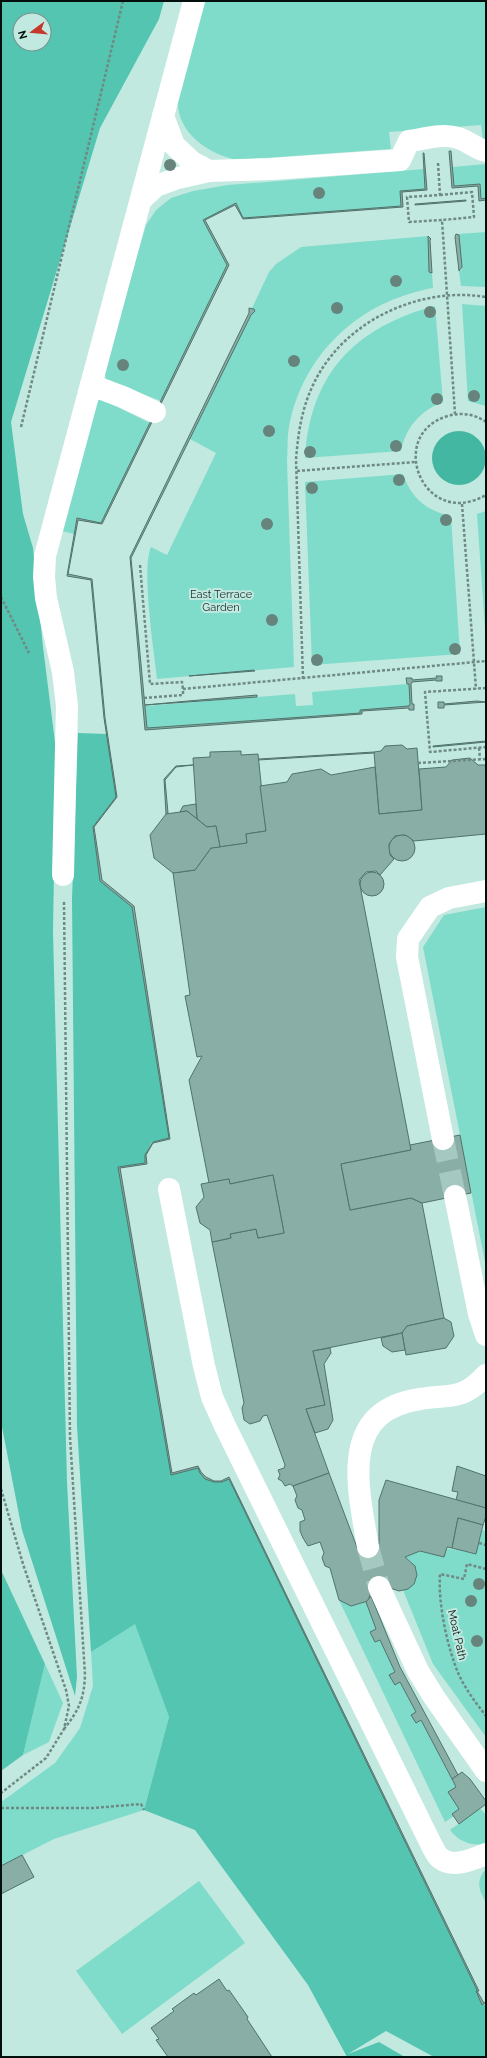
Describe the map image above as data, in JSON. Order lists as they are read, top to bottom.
{
  "streets": {
    "path": ["Moat Path"]
  },
  "parks": ["East Terrace Garden"],
  "north": "left"
}
